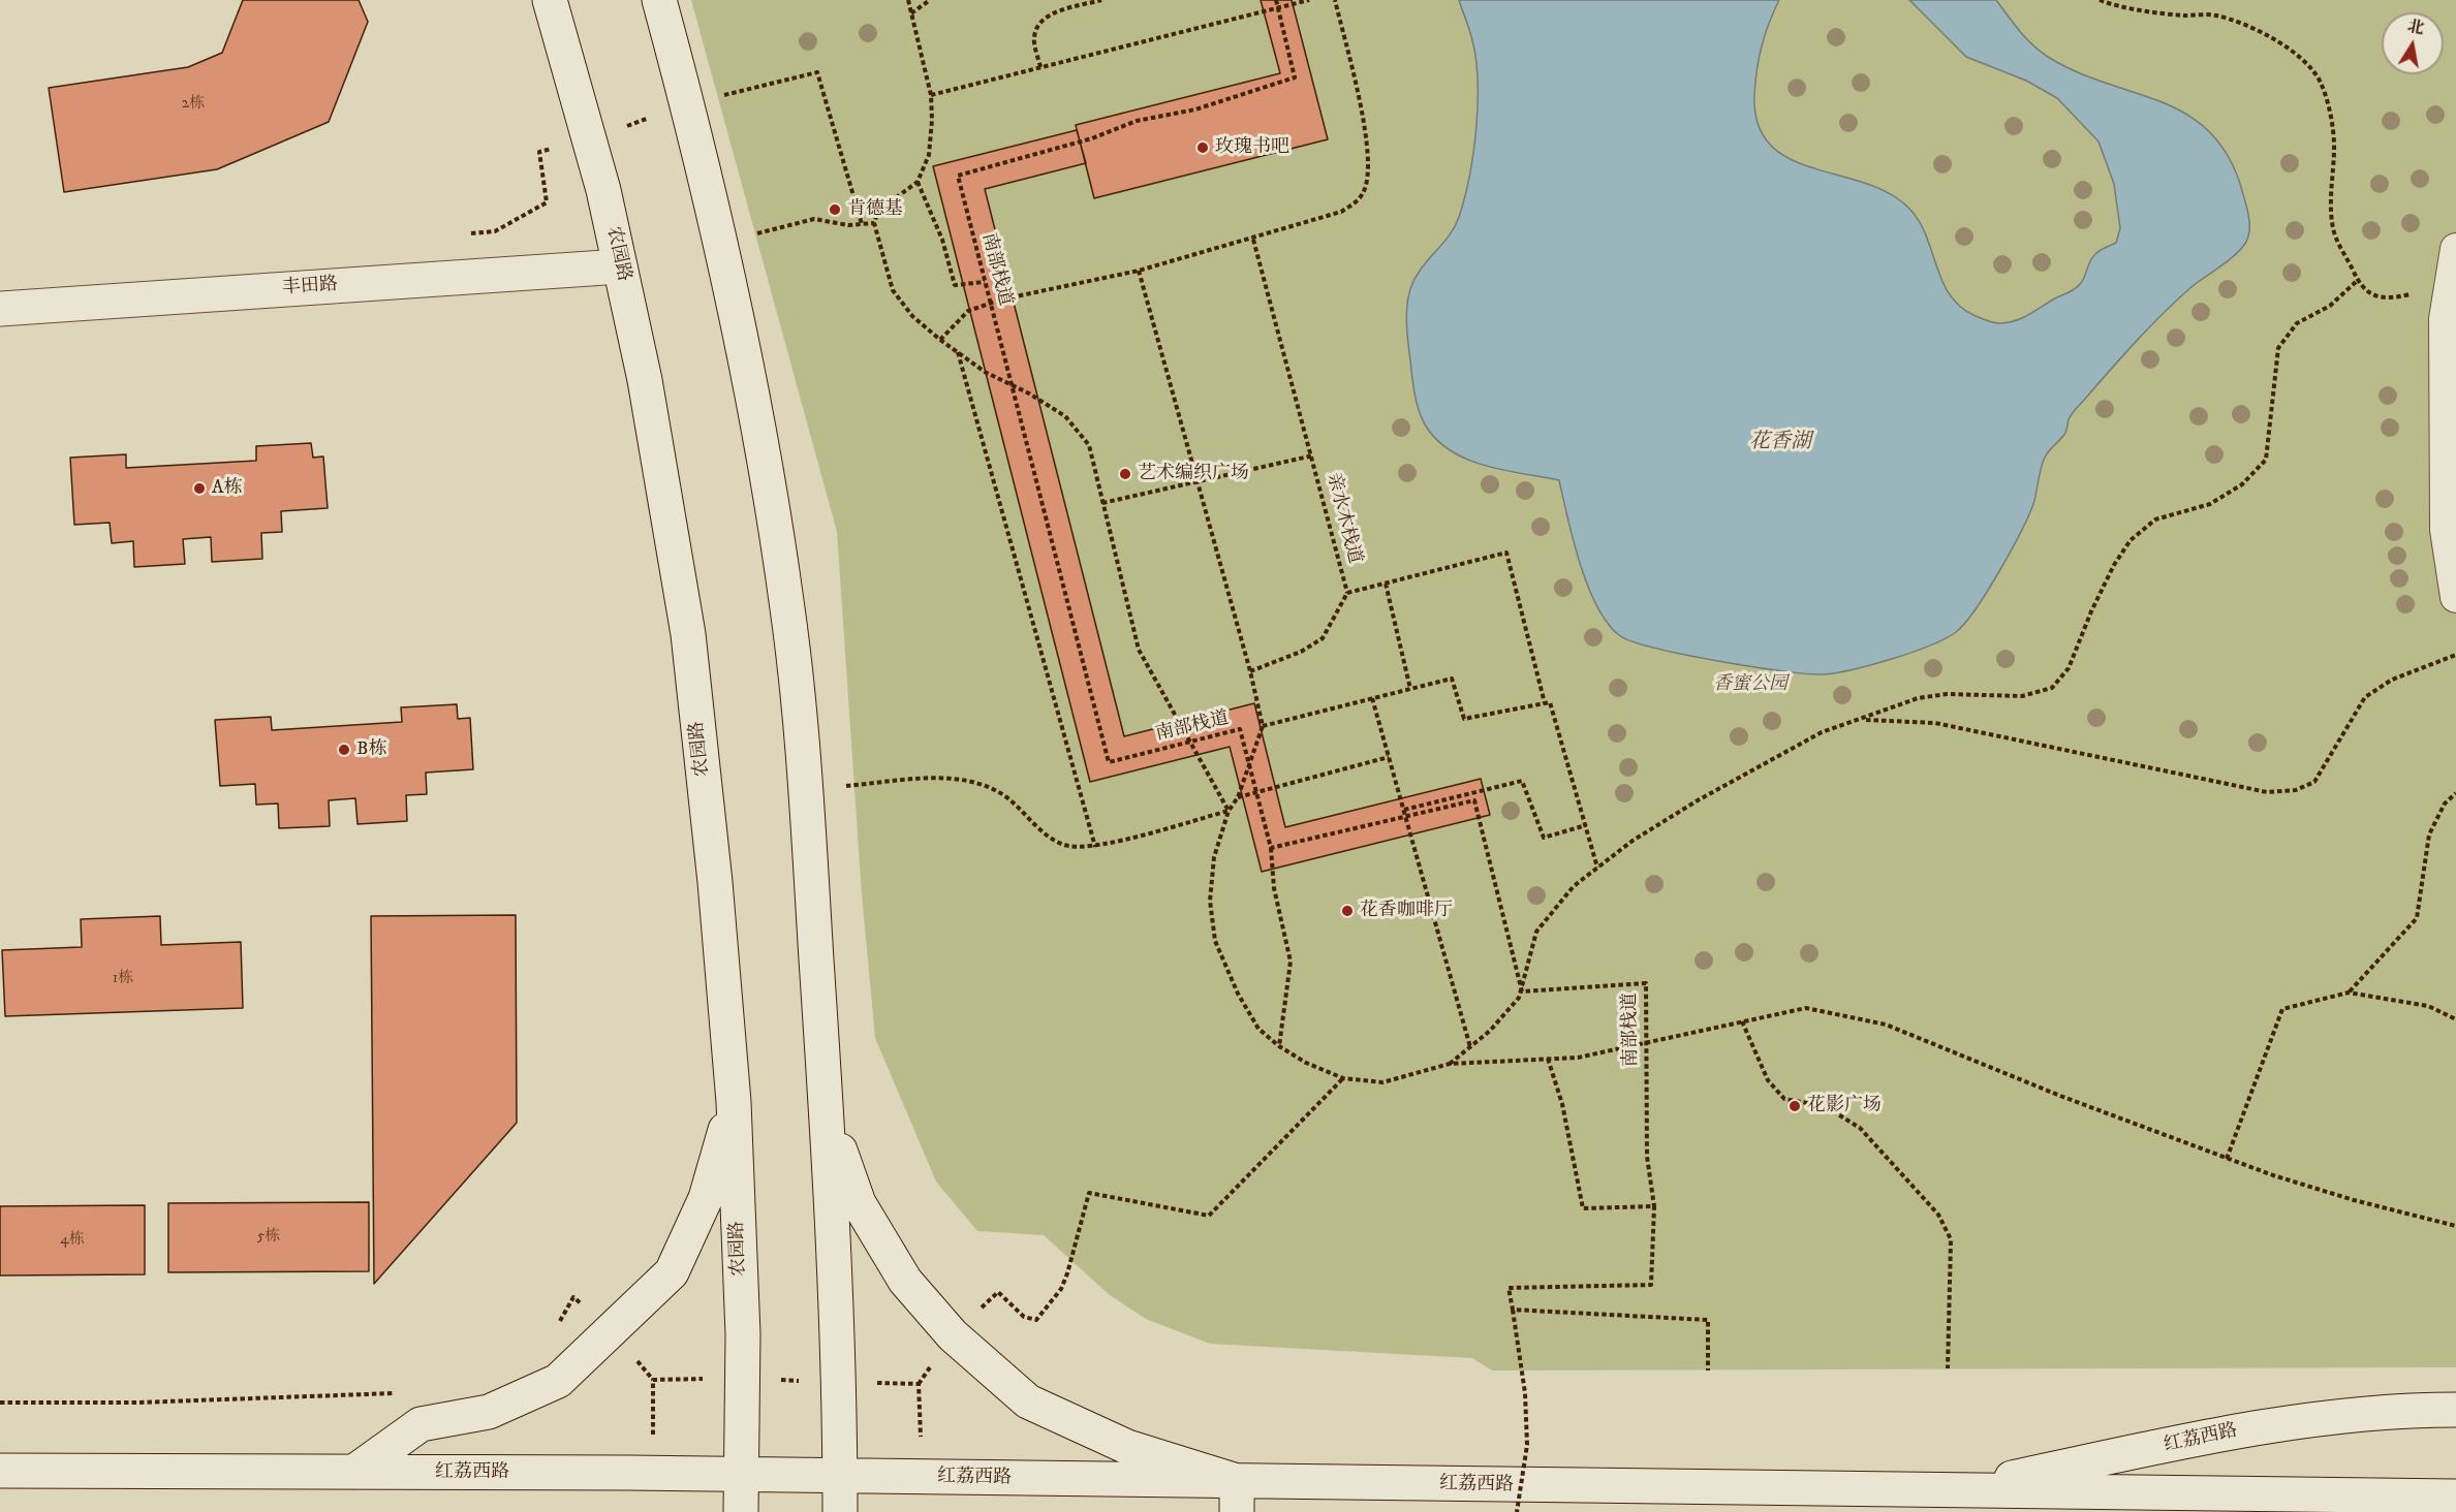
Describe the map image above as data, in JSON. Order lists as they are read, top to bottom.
{
  "streets": {
    "main road": ["农园路", "丰田路", "红荔西路"],
    "path": ["南部栈道", "亲水木栈道"]
  },
  "crossings": [
    ["农园路", "丰田路"],
    ["农园路", "红荔西路"]
  ],
  "water": ["花香湖"],
  "parks": ["香蜜公园"],
  "places": [
    "玫瑰书吧",
    "肯德基",
    "艺术编织广场",
    "A栋",
    "B栋",
    "花香咖啡厅",
    "花影广场"
  ],
  "house_numbers": [
    "2栋",
    "1栋",
    "5栋",
    "4栋"
  ],
  "north": "top"
}
